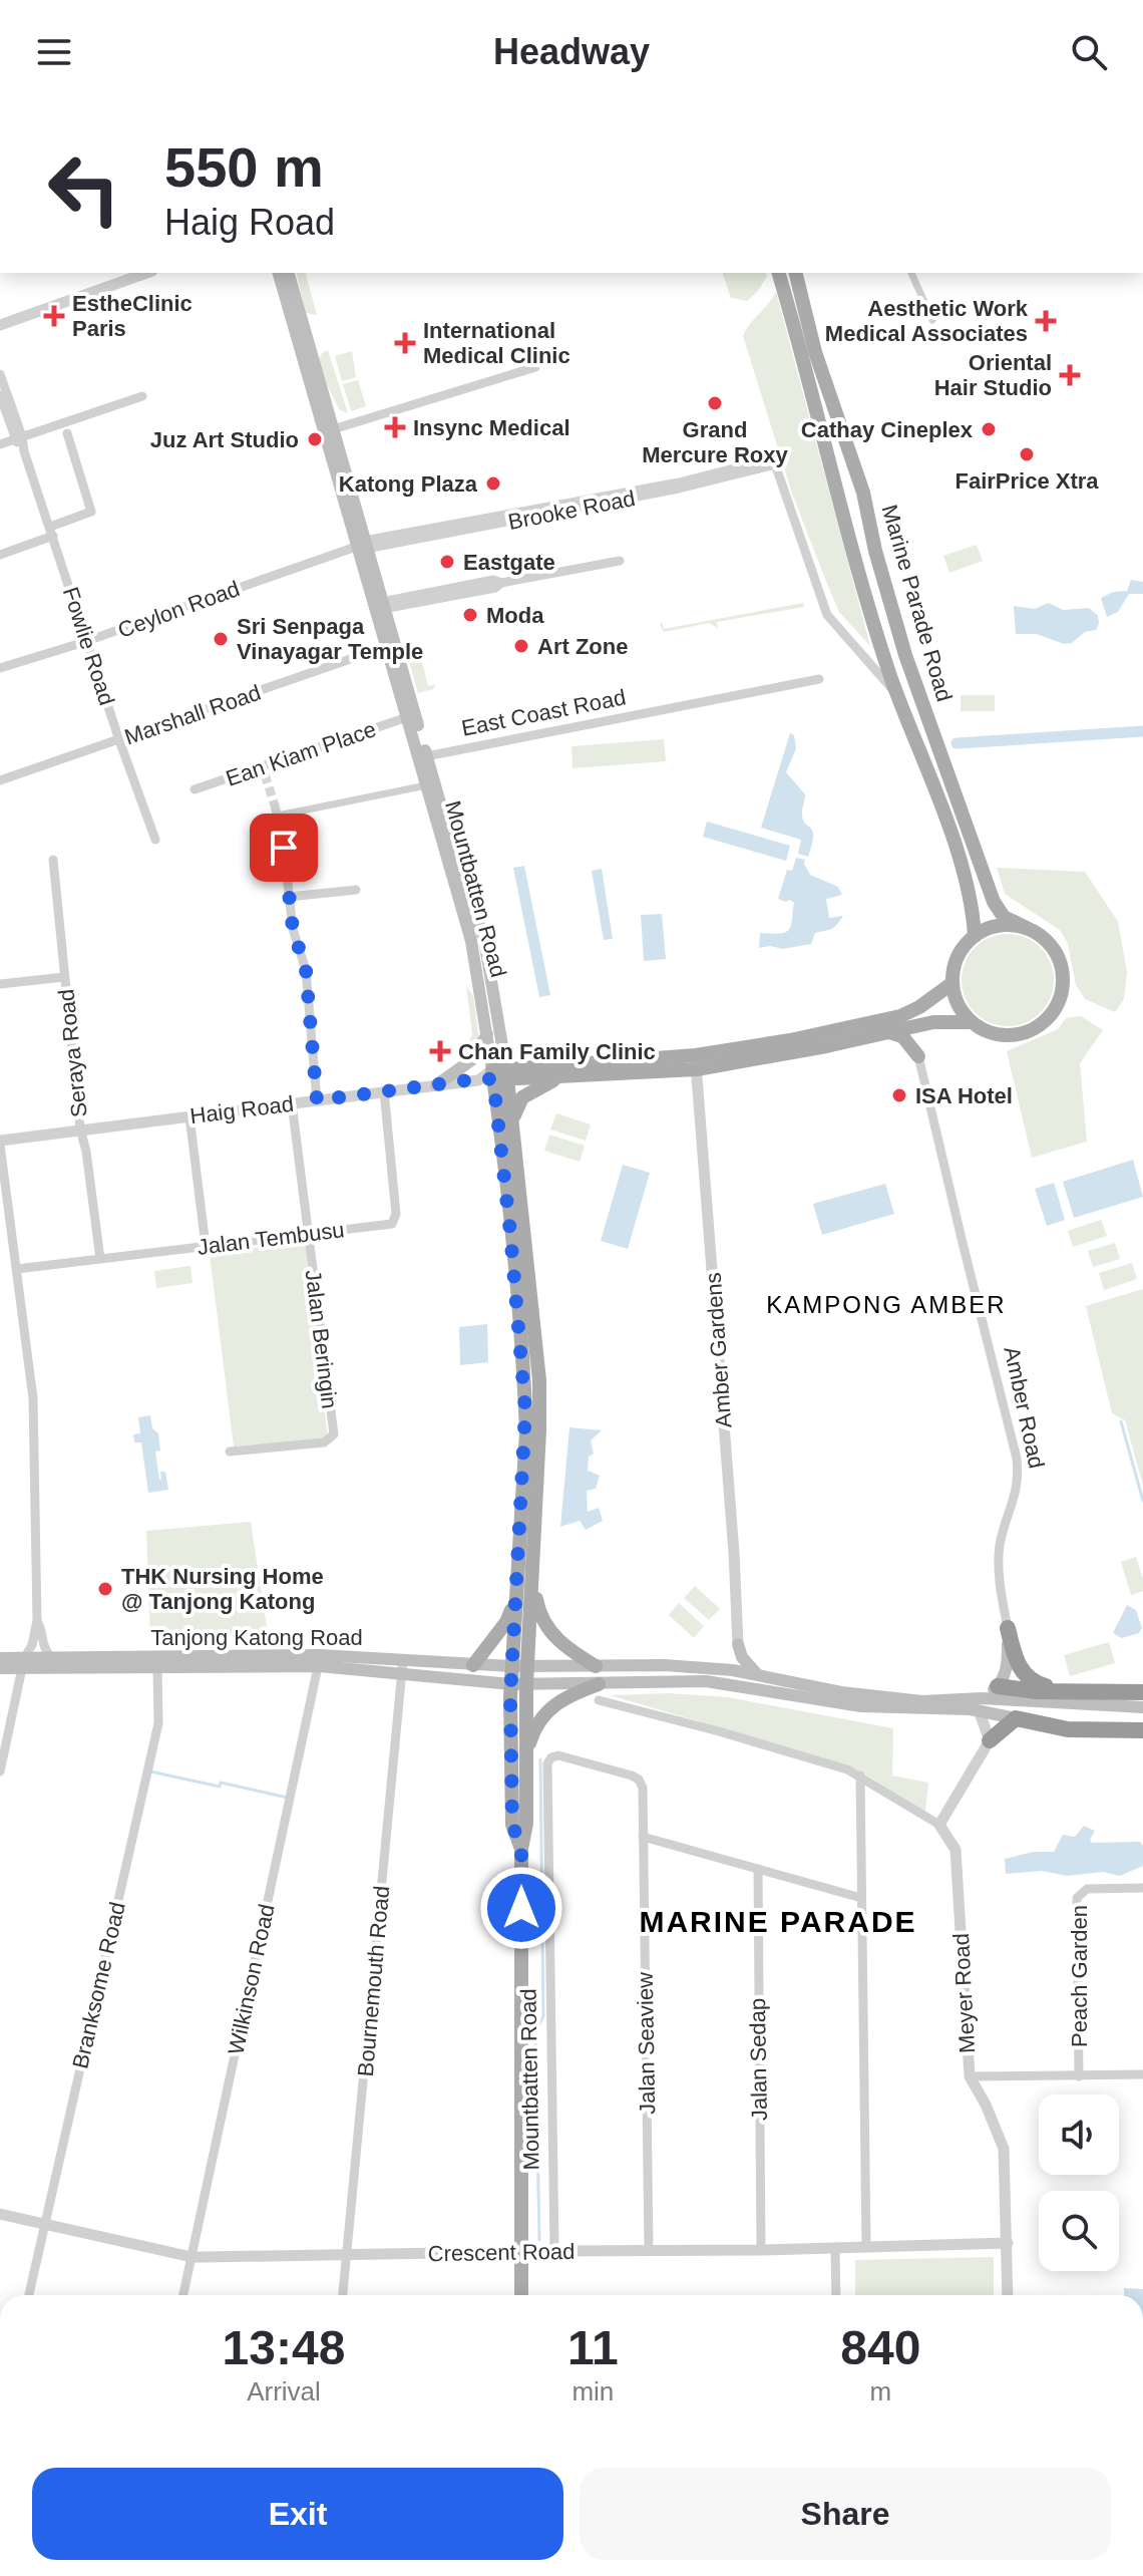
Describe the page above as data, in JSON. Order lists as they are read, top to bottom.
{
  "streets": {
    "main road": ["Marine Parade Road", "Mountbatten Road", "Tanjong Katong Road"],
    "street": [
      "Brooke Road",
      "Ceylon Road",
      "Fowlie Road",
      "East Coast Road",
      "Marshall Road",
      "Ean Kiam Place",
      "Seraya Road",
      "Haig Road",
      "Jalan Tembusu",
      "Jalan Beringin",
      "Amber Gardens",
      "Amber Road",
      "Peach Garden",
      "Wilkinson Road",
      "Bournemouth Road",
      "Branksome Road",
      "Meyer Road",
      "Jalan Seaview",
      "Jalan Sedap",
      "Crescent Road"
    ]
  },
  "crossings": [
    ["Brooke Road", "Marine Parade Road"],
    ["Brooke Road", "Ceylon Road"],
    ["Ceylon Road", "Fowlie Road"],
    ["Fowlie Road", "Marshall Road"],
    ["East Coast Road", "Mountbatten Road"],
    ["Mountbatten Road", "Haig Road"],
    ["Mountbatten Road", "Tanjong Katong Road"],
    ["Mountbatten Road", "Jalan Seaview"],
    ["Mountbatten Road", "Crescent Road"],
    ["Seraya Road", "Haig Road"],
    ["Haig Road", "Jalan Tembusu"],
    ["Jalan Tembusu", "Jalan Beringin"],
    ["Tanjong Katong Road", "Wilkinson Road"],
    ["Tanjong Katong Road", "Bournemouth Road"],
    ["Tanjong Katong Road", "Branksome Road"],
    ["Peach Garden", "Meyer Road"],
    ["Wilkinson Road", "Crescent Road"],
    ["Bournemouth Road", "Crescent Road"],
    ["Branksome Road", "Crescent Road"],
    ["Meyer Road", "Crescent Road"],
    ["Jalan Seaview", "Crescent Road"],
    ["Jalan Sedap", "Crescent Road"]
  ],
  "districts": ["KAMPONG AMBER", "MARINE PARADE"],
  "places": {
    "health": [
      "EstheClinic Paris",
      "Aesthetic Work Medical Associates",
      "International Medical Clinic",
      "Oriental Hair Studio",
      "Insync Medical",
      "Chan Family Clinic"
    ],
    "other": [
      "Grand Mercure Roxy",
      "Cathay Cineplex",
      "Juz Art Studio",
      "FairPrice Xtra",
      "Katong Plaza",
      "Eastgate",
      "Moda",
      "Sri Senpaga Vinayagar Temple",
      "Art Zone",
      "ISA Hotel",
      "THK Nursing Home @ Tanjong Katong"
    ]
  },
  "page": {
    "header": "Headway",
    "turn": ["550 m", "Haig Road"],
    "eta": [
      "13:48",
      "Arrival",
      "11",
      "min",
      "840",
      "m"
    ],
    "buttons": ["Exit", "Share"]
  }
}
